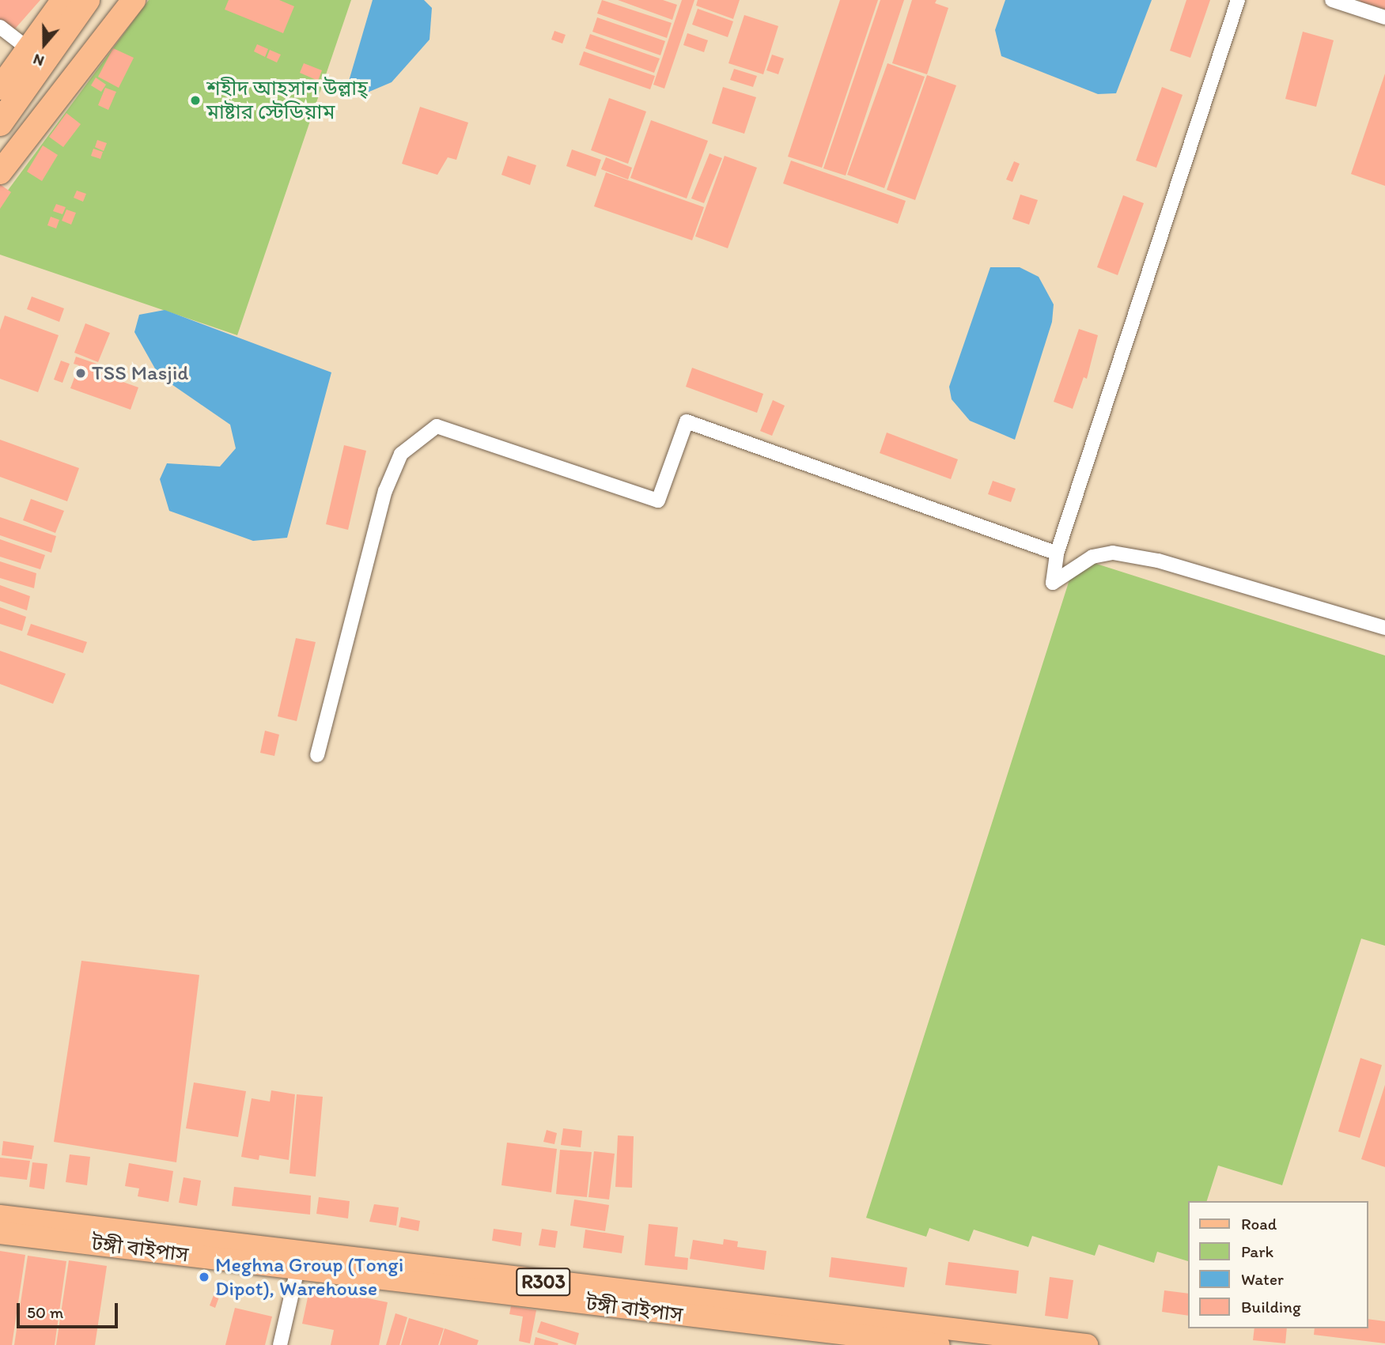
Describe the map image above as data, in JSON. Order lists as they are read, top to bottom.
{
  "streets": {
    "main road": ["টঙ্গী বাইপাস", "R303"]
  },
  "places": ["শহীদ আহসান উল্লাহ্‌ মাষ্টার স্টেডিয়াম", "TSS Masjid", "Meghna Group (Tongi Dipot), Warehouse"],
  "legend": [
    "Road",
    "Park",
    "Water",
    "Building"
  ],
  "scale_bar": "50 m",
  "north": "bottom"
}
